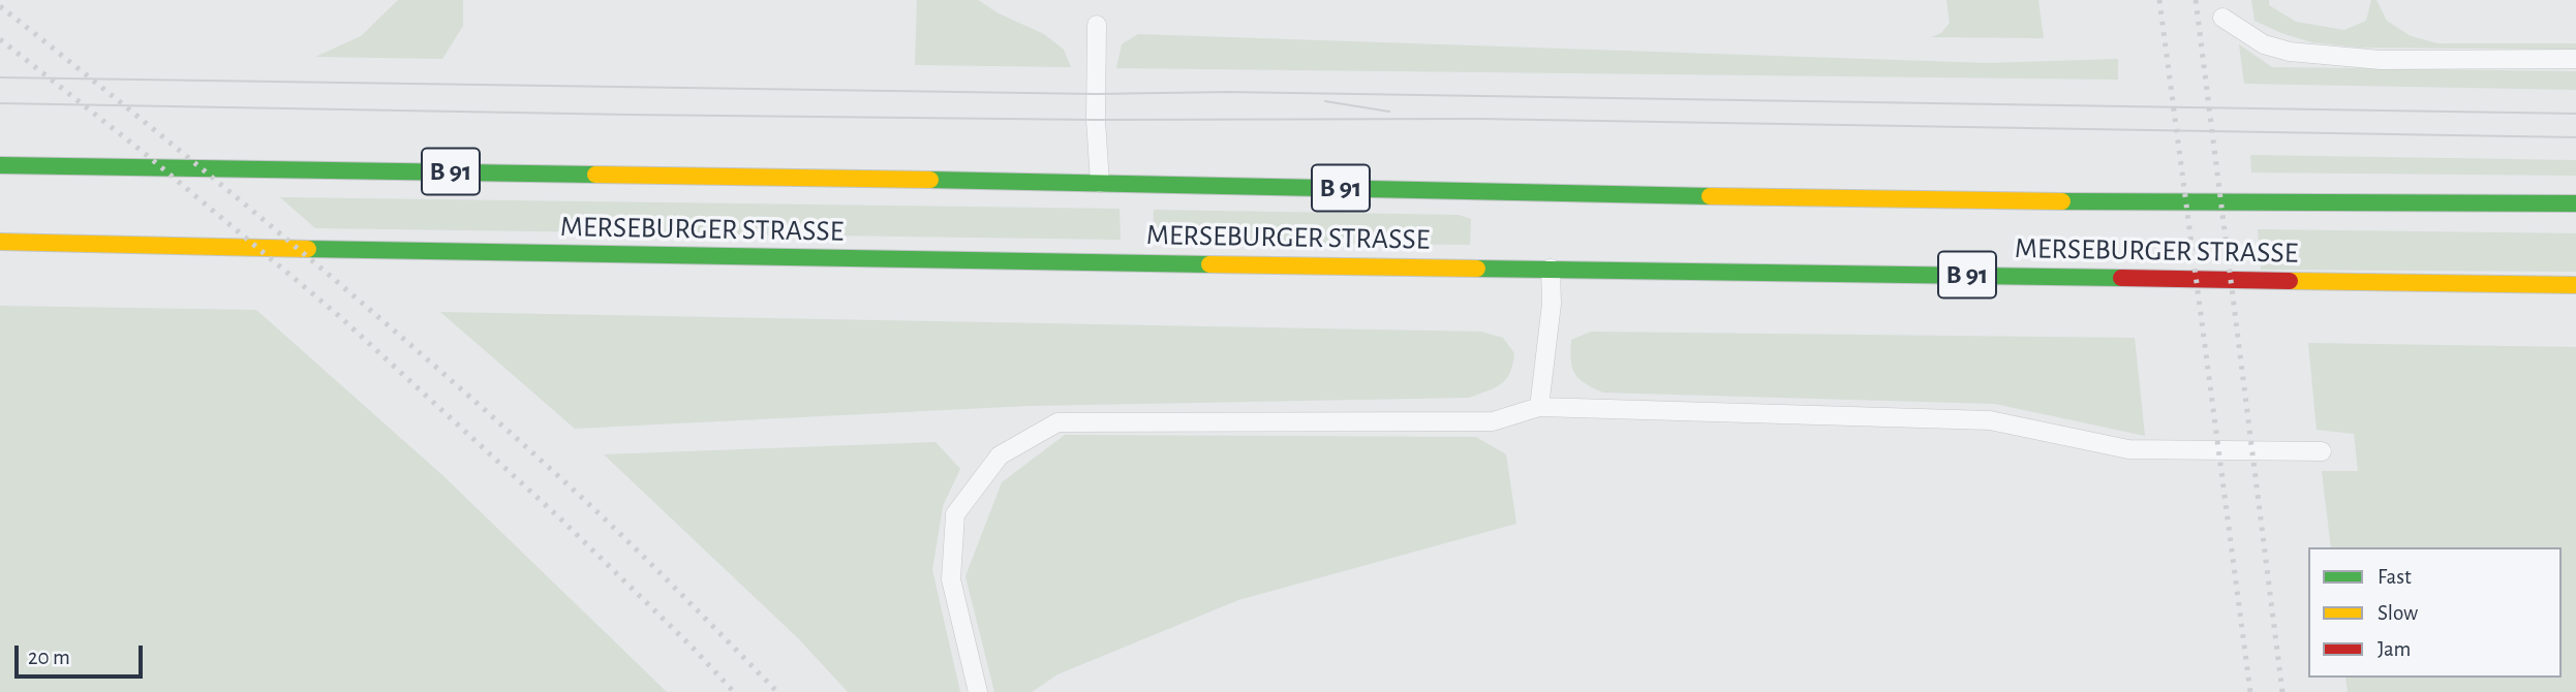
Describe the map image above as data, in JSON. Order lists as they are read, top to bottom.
{
  "streets": {
    "main road": ["B 91", "MERSEBURGER STRASSE"]
  },
  "legend": ["Fast", "Slow", "Jam"],
  "scale_bar": "20 m"
}
